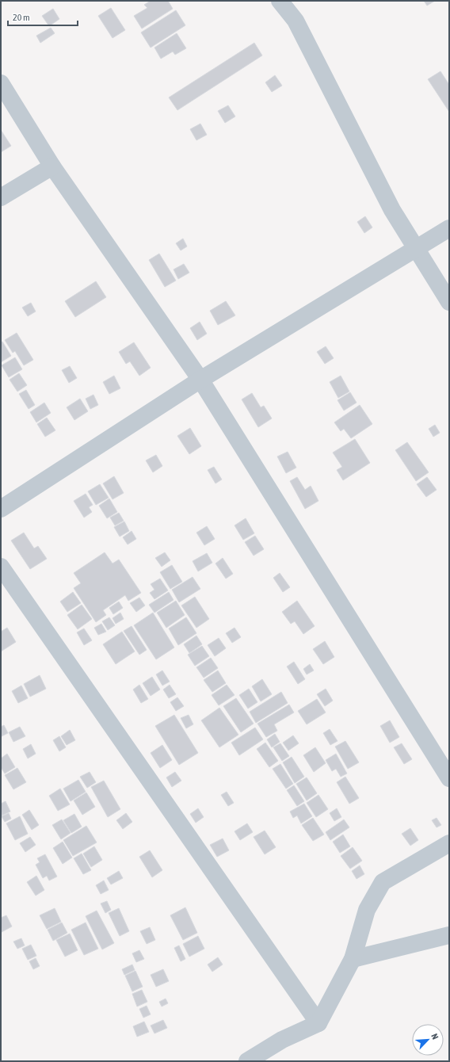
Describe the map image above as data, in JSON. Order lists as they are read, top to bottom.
{
  "scale_bar": "20 m",
  "north": "top right"
}
